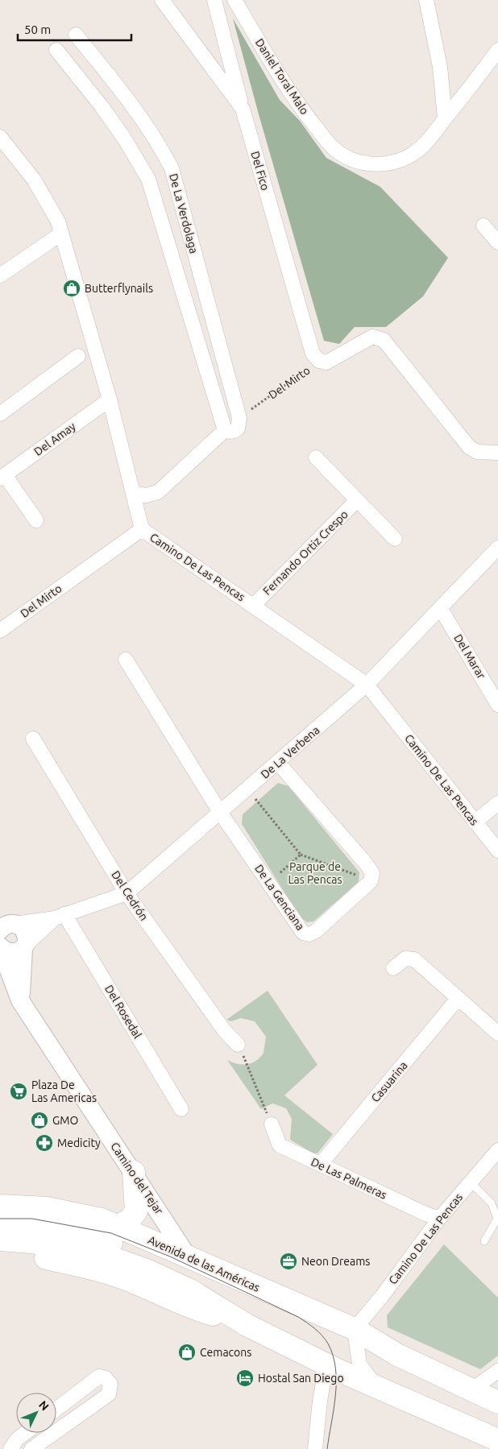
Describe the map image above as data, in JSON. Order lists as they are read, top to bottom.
{
  "streets": {
    "main road": ["Avenida de las Américas"],
    "street": [
      "Daniel Toral Malo",
      "Del Fico",
      "De La Verdolaga",
      "Del Mirto",
      "Del Amay",
      "Fernando Ortiz Crespo",
      "Camino De Las Pencas",
      "Del Marar",
      "De La Verbena",
      "Del Cedrón",
      "De La Genciana",
      "Del Rosedal",
      "Casuarina",
      "Camino del Tejar",
      "De Las Palmeras"
    ]
  },
  "crossings": [
    ["Del Fico", "Del Mirto"],
    ["De La Verdolaga", "Del Mirto"],
    ["Del Mirto", "Camino De Las Pencas"],
    ["Del Amay", "Camino De Las Pencas"],
    ["Fernando Ortiz Crespo", "Camino De Las Pencas"],
    ["Camino De Las Pencas", "De La Verbena"],
    ["Camino De Las Pencas", "De Las Palmeras"],
    ["Camino De Las Pencas", "Avenida de las Américas"],
    ["Del Marar", "De La Verbena"],
    ["De La Verbena", "Del Cedrón"],
    ["De La Verbena", "De La Genciana"],
    ["De La Verbena", "Del Rosedal"],
    ["Casuarina", "De Las Palmeras"],
    ["Camino del Tejar", "Avenida de las Américas"]
  ],
  "parks": ["Parque de Las Pencas"],
  "places": {
    "shop": ["Butterflynails", "GMO", "Cemacons"],
    "supermarket": ["Plaza De Las Americas"],
    "pharmacy": ["Medicity"],
    "office": ["Neon Dreams"],
    "hotel": ["Hostal San Diego"]
  },
  "scale_bar": "50 m",
  "north": "top right"
}
